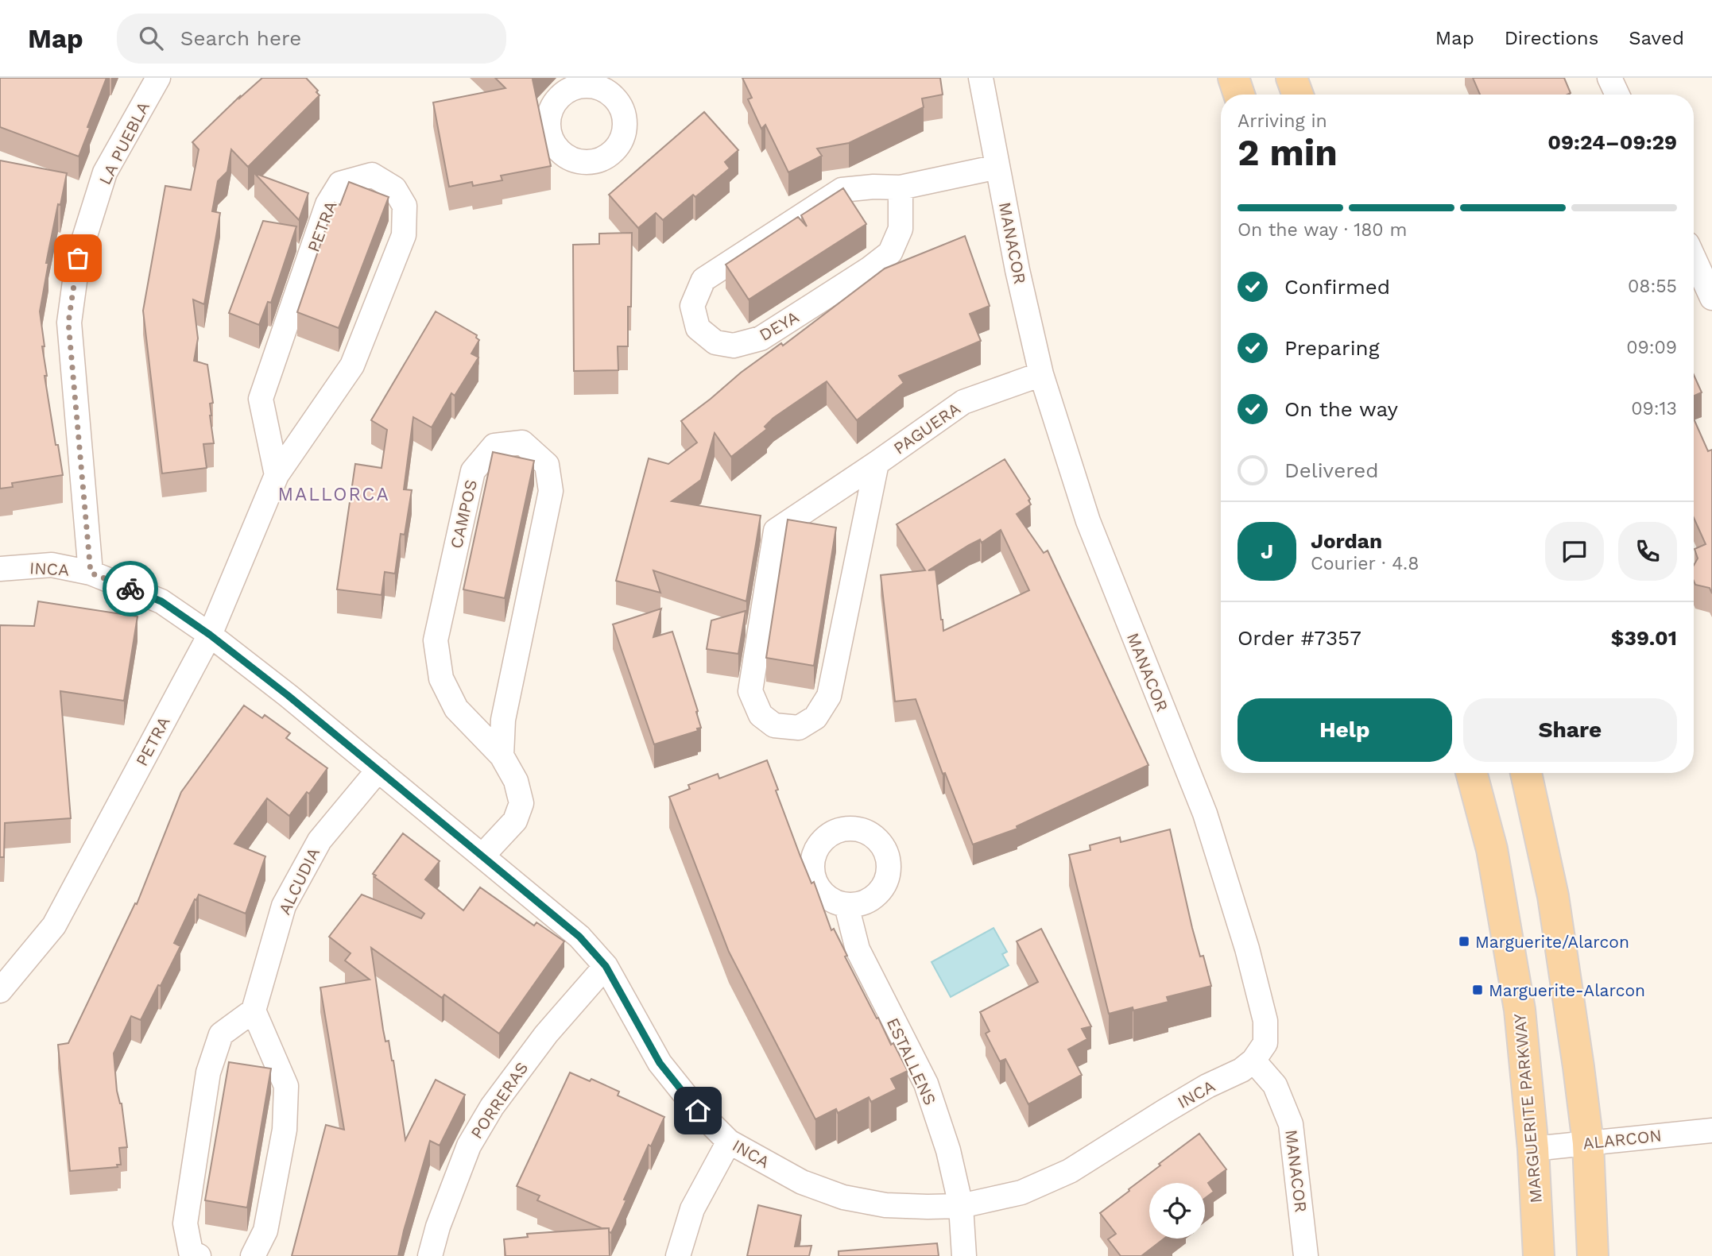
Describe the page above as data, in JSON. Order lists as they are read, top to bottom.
{
  "streets": {
    "main road": ["MARGUERITE PARKWAY"],
    "street": [
      "LA PUEBLA",
      "PETRA",
      "MANACOR",
      "DEYA",
      "PAGUERA",
      "CAMPOS",
      "INCA",
      "ALCUDIA",
      "ESTALLENS",
      "PORRERAS",
      "ALARCON"
    ]
  },
  "crossings": [
    ["LA PUEBLA", "INCA"],
    ["PETRA", "INCA"],
    ["MANACOR", "DEYA"],
    ["MANACOR", "PAGUERA"],
    ["MANACOR", "INCA"],
    ["CAMPOS", "INCA"],
    ["INCA", "ALCUDIA"],
    ["INCA", "ESTALLENS"],
    ["INCA", "PORRERAS"],
    ["MARGUERITE PARKWAY", "ALARCON"]
  ],
  "districts": ["MALLORCA"],
  "places": {
    "transit": ["Marguerite/Alarcon", "Marguerite-Alarcon"]
  },
  "page": {
    "header": "Map",
    "search": "Search here",
    "nav": ["Map", "Directions", "Saved"],
    "heading": ["2 min", "Arriving in", "09:24–09:29"],
    "panel": [
      "Jordan",
      "Courier · 4.8",
      "Order #7357",
      "$39.01"
    ],
    "bar": "On the way · 180 m",
    "list": [
      ["Confirmed", "08:55"],
      ["Preparing", "09:09"],
      ["On the way", "09:13"],
      "Delivered"
    ],
    "round": "J",
    "buttons": ["Help", "Share"]
  }
}
